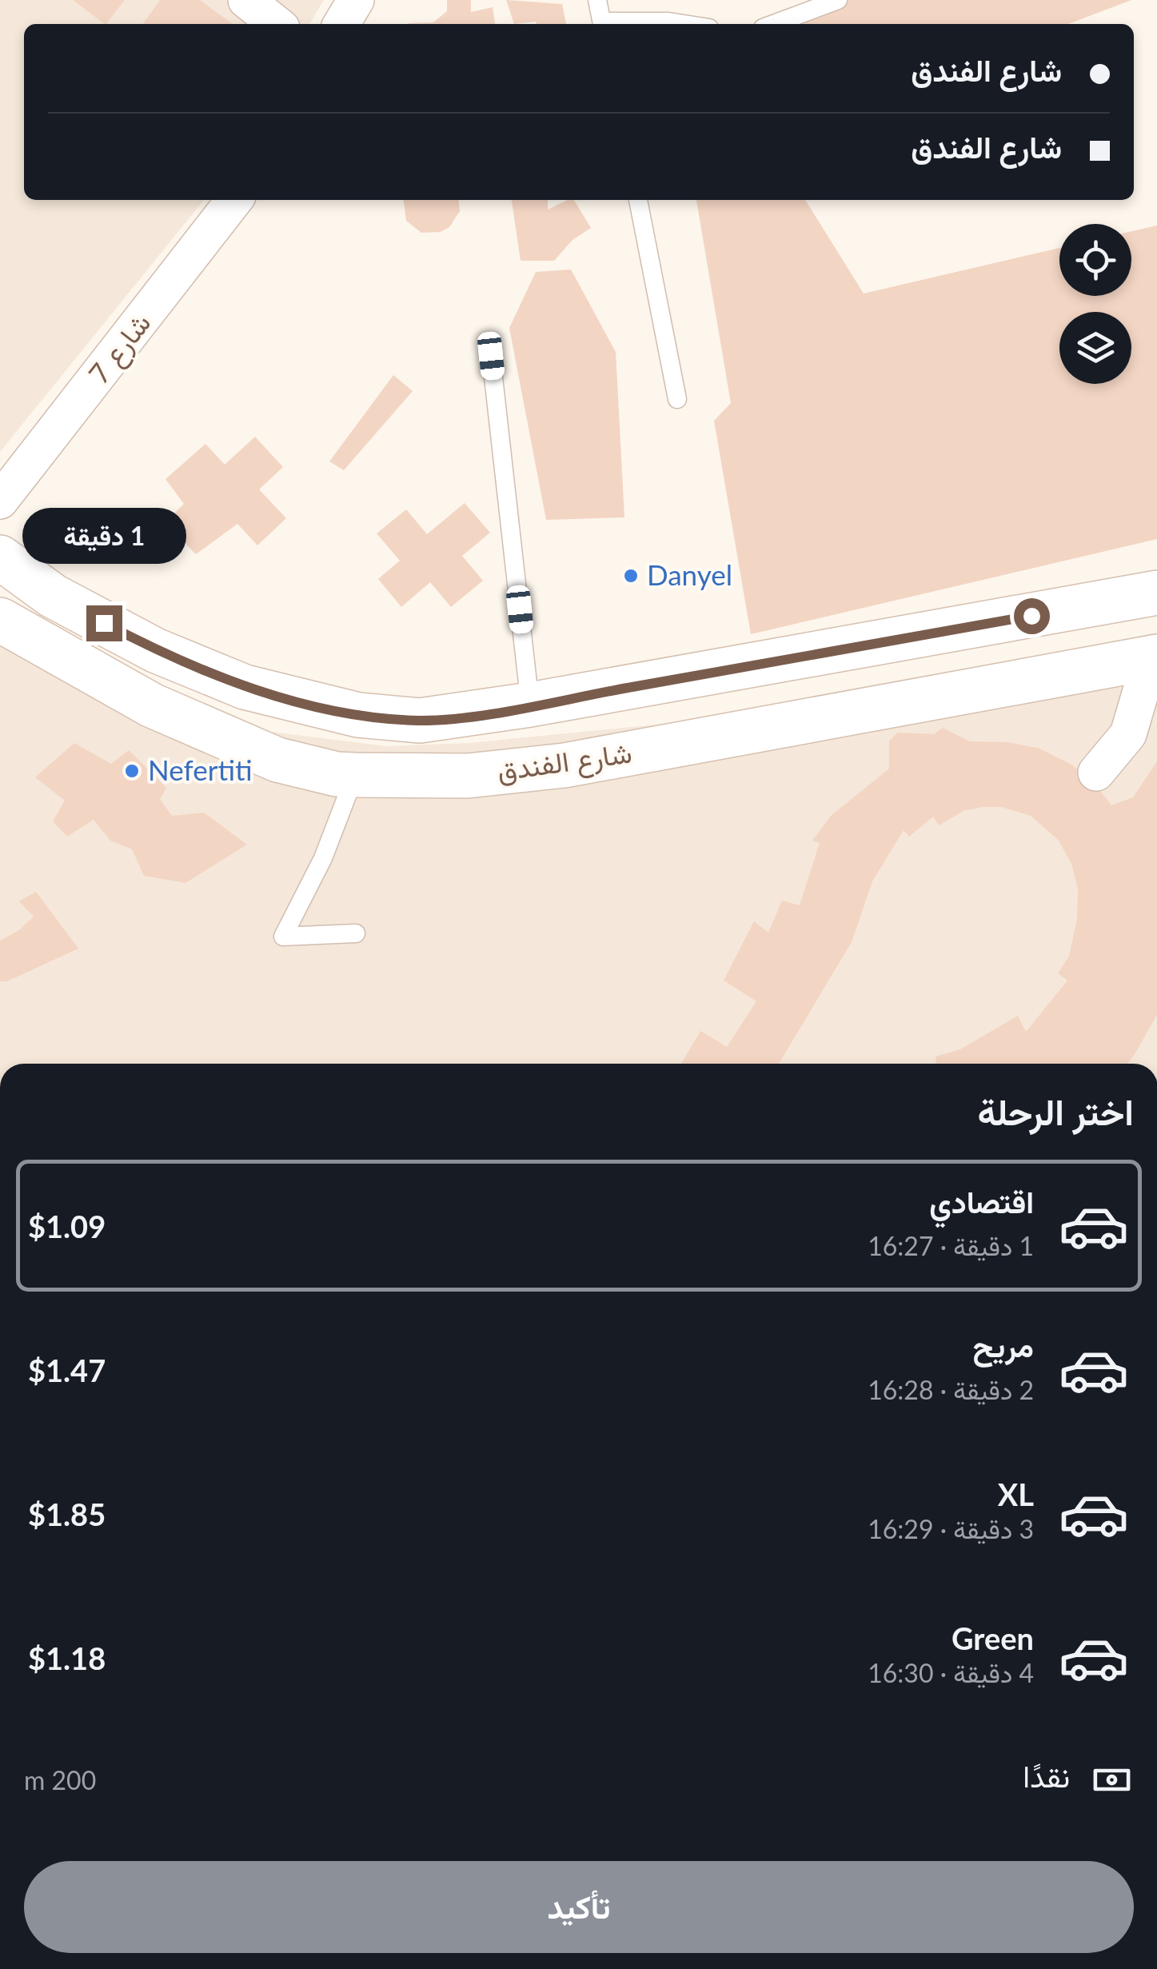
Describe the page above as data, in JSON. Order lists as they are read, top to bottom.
{
  "streets": {
    "street": ["شارع 7", "شارع الفندق"]
  },
  "places": ["Danyel", "Nefertiti"],
  "page": {
    "banner": ["شارع الفندق", "شارع الفندق"],
    "bubble": "1 دقيقة",
    "heading": "اختر الرحلة",
    "list": [
      {
        "name": "اقتصادي",
        "note": "1 دقيقة · 16:27",
        "value": "$1.09"
      },
      {
        "name": "مريح",
        "note": "2 دقيقة · 16:28",
        "value": "$1.47"
      },
      {
        "name": "XL",
        "note": "3 دقيقة · 16:29",
        "value": "$1.85"
      },
      {
        "name": "Green",
        "note": "4 دقيقة · 16:30",
        "value": "$1.18"
      }
    ],
    "pay": ["نقدًا", "200 m"],
    "buttons": "تأكيد"
  }
}
